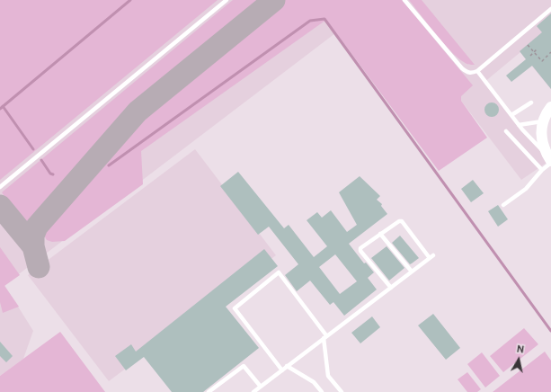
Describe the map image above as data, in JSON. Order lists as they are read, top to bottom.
{
  "north": "top"
}
